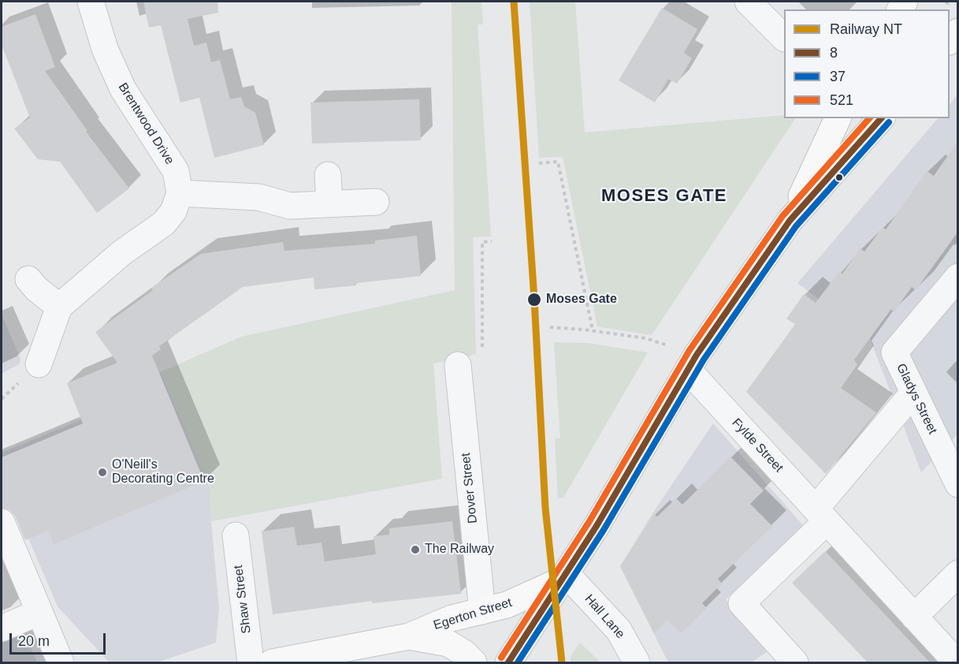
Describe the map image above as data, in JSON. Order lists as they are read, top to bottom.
{
  "streets": {
    "main road": ["Egerton Street"],
    "street": [
      "Brentwood Drive",
      "Gladys Street",
      "Fylde Street",
      "Dover Street",
      "Shaw Street",
      "Hall Lane"
    ]
  },
  "crossings": [
    ["Dover Street", "Egerton Street"],
    ["Egerton Street", "Hall Lane"]
  ],
  "districts": ["MOSES GATE"],
  "places": ["Moses Gate", "O'Neill's Decorating Centre", "The Railway"],
  "lines": [
    "rail line NT",
    "transit line 8",
    "transit line 521",
    "transit line 37"
  ],
  "legend": [
    "Railway NT",
    "8",
    "37",
    "521"
  ],
  "scale_bar": "20 m"
}
